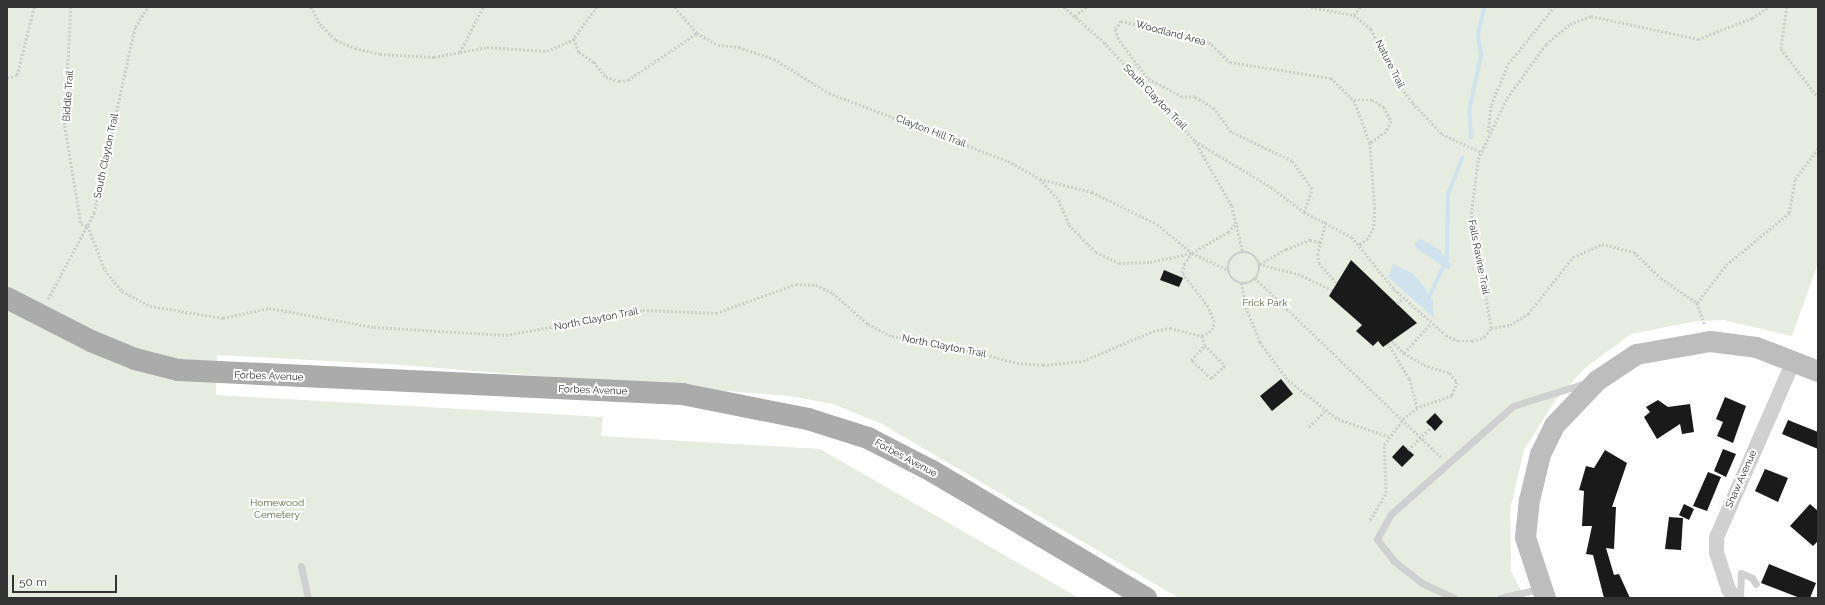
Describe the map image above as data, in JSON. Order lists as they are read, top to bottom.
{
  "streets": {
    "main road": ["Forbes Avenue"],
    "street": ["Shaw Avenue"],
    "path": [
      "Woodland Area",
      "Nature Trail",
      "Biddle Trail",
      "South Clayton Trail",
      "Clayton Hill Trail",
      "Falls Ravine Trail",
      "North Clayton Trail"
    ]
  },
  "crossings": [
    ["Nature Trail", "Falls Ravine Trail"],
    ["Biddle Trail", "South Clayton Trail"],
    ["Biddle Trail", "North Clayton Trail"],
    ["South Clayton Trail", "Clayton Hill Trail"],
    ["South Clayton Trail", "North Clayton Trail"],
    ["South Clayton Trail", "Forbes Avenue"]
  ],
  "parks": ["Frick Park", "Homewood Cemetery"],
  "scale_bar": "50 m"
}
